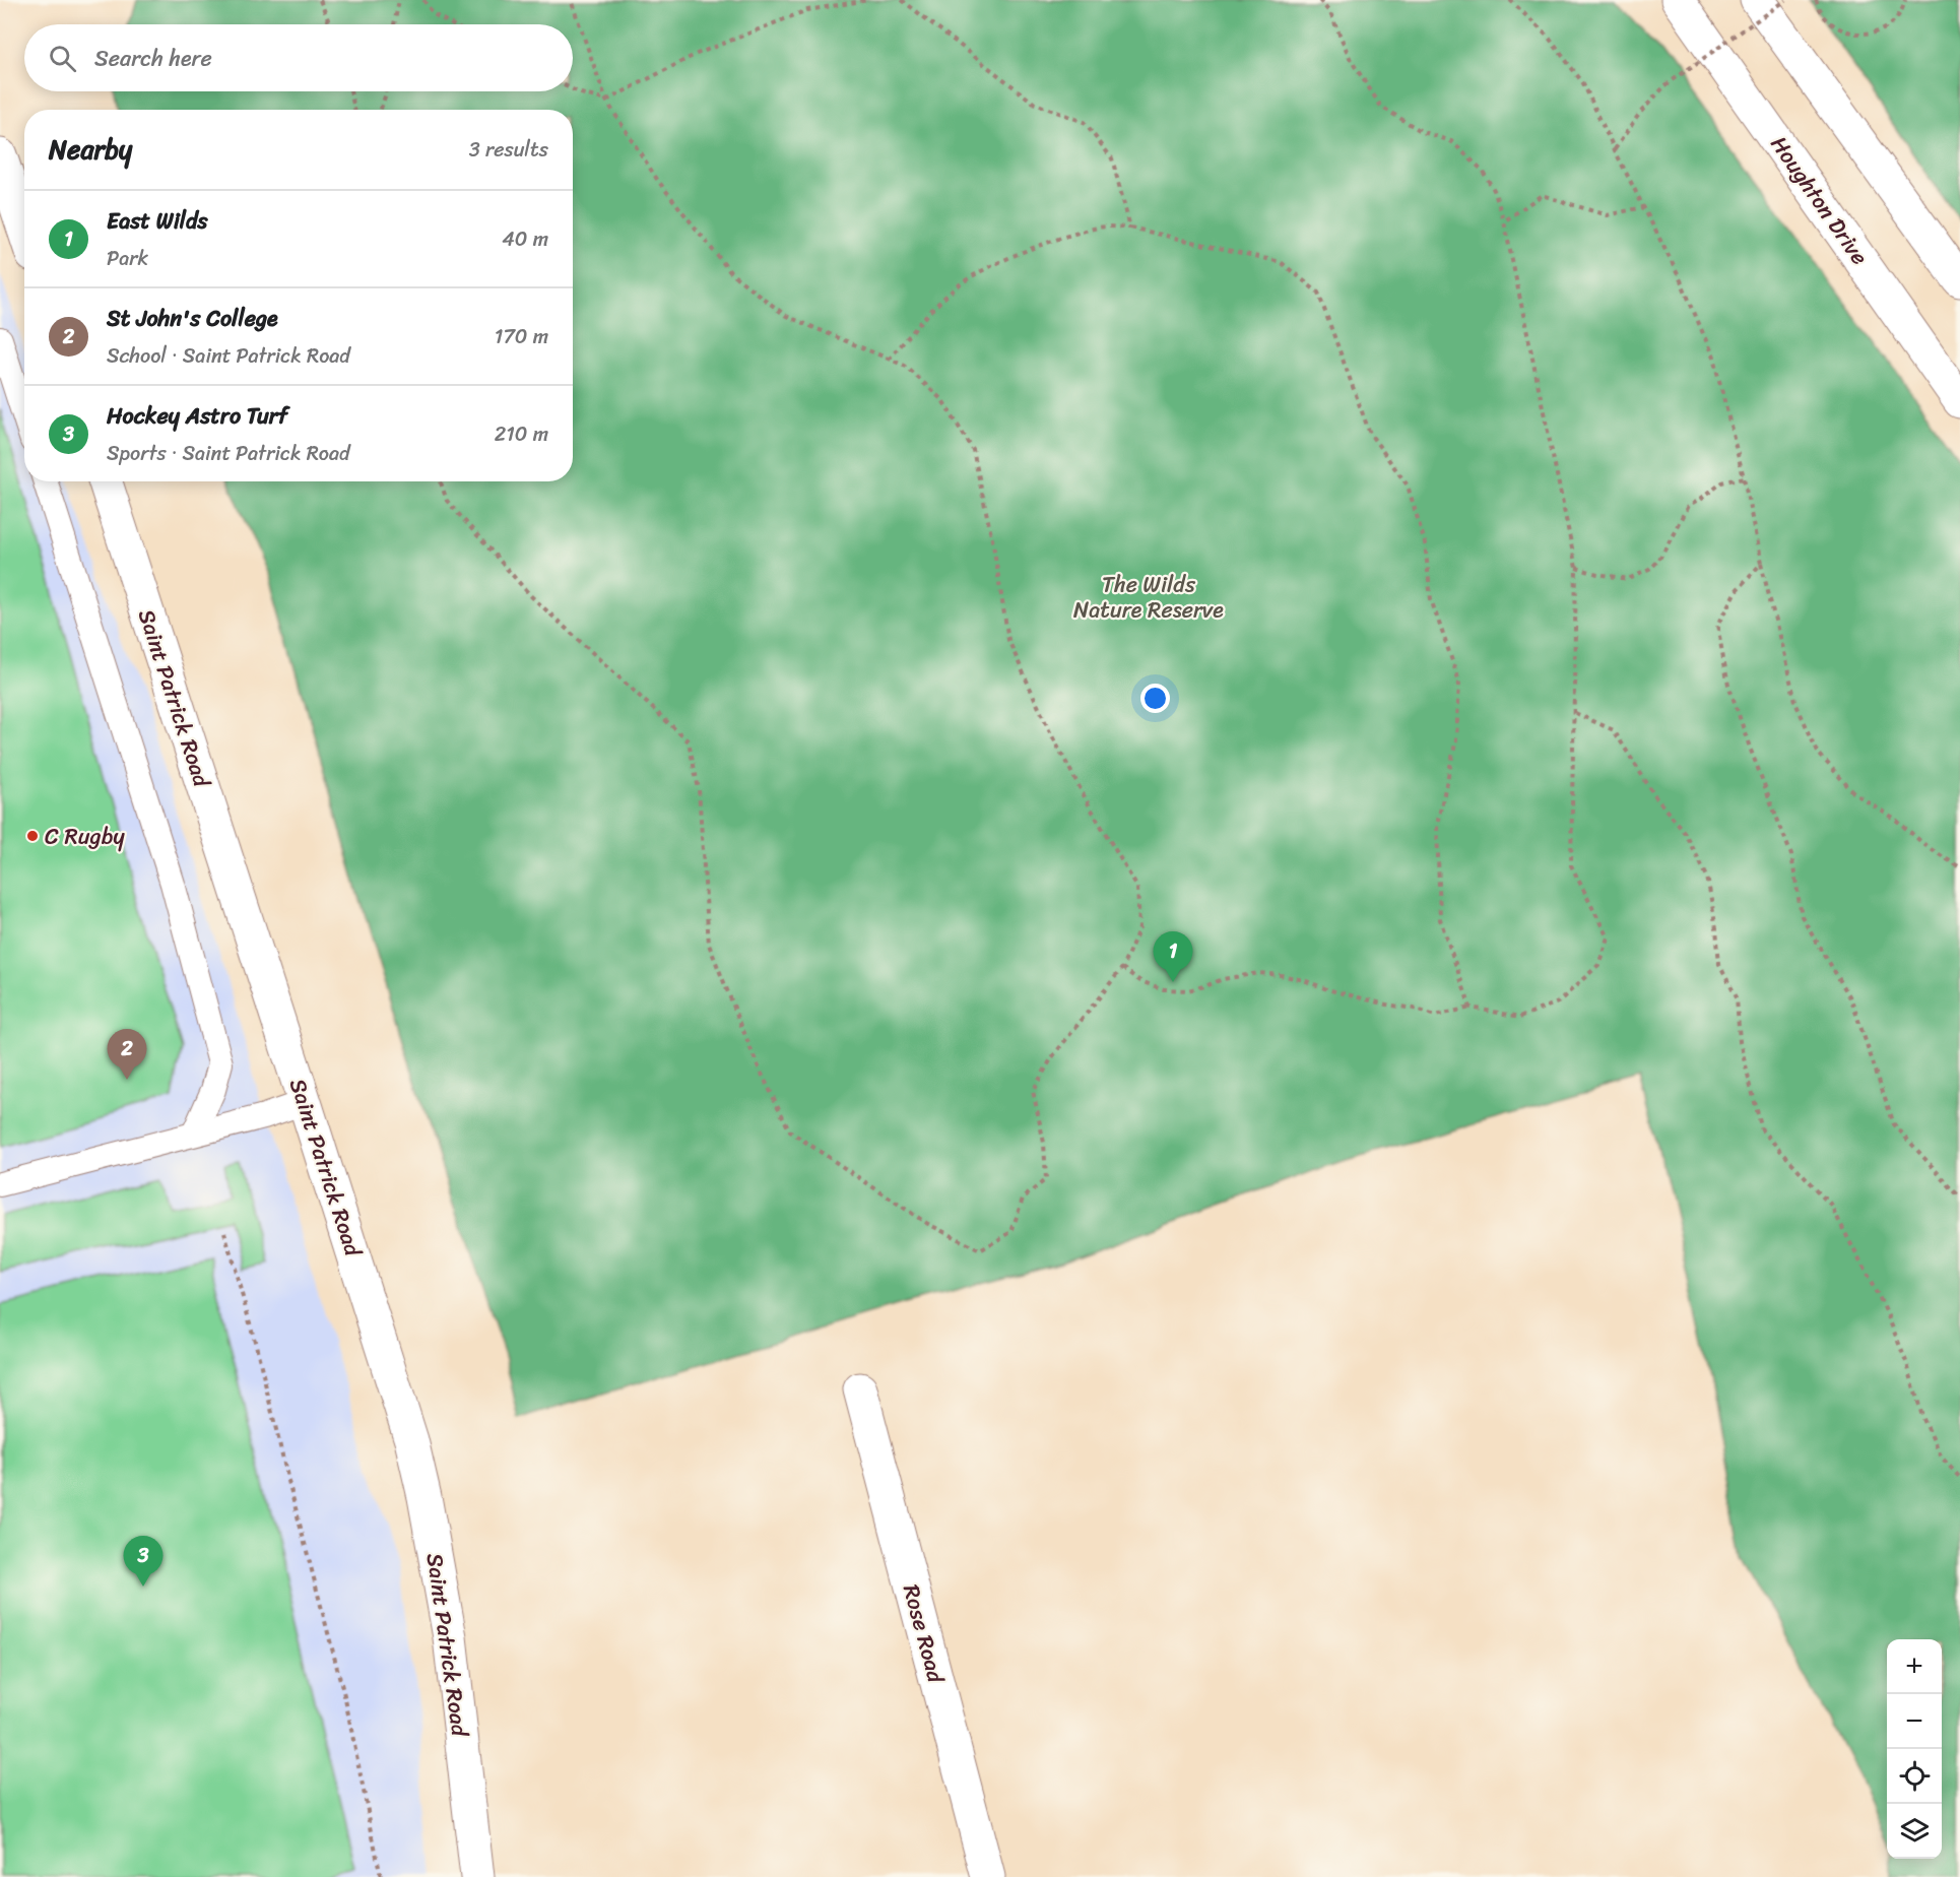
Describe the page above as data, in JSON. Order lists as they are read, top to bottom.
{
  "streets": {
    "street": ["Houghton Drive", "Saint Patrick Road", "Rose Road"]
  },
  "parks": ["The Wilds Nature Reserve"],
  "places": ["C Rugby"],
  "page": {
    "search": "Search here",
    "heading": ["Nearby", "3 results"],
    "list": [
      {
        "mark": "1",
        "name": "East Wilds",
        "note": "Park",
        "value": "40 m"
      },
      {
        "mark": "2",
        "name": "St John's College",
        "note": "School · Saint Patrick Road",
        "value": "170 m"
      },
      {
        "mark": "3",
        "name": "Hockey Astro Turf",
        "note": "Sports · Saint Patrick Road",
        "value": "210 m"
      }
    ],
    "pins": ["1", "2", "3"],
    "map_buttons": ["+", "−"]
  }
}
